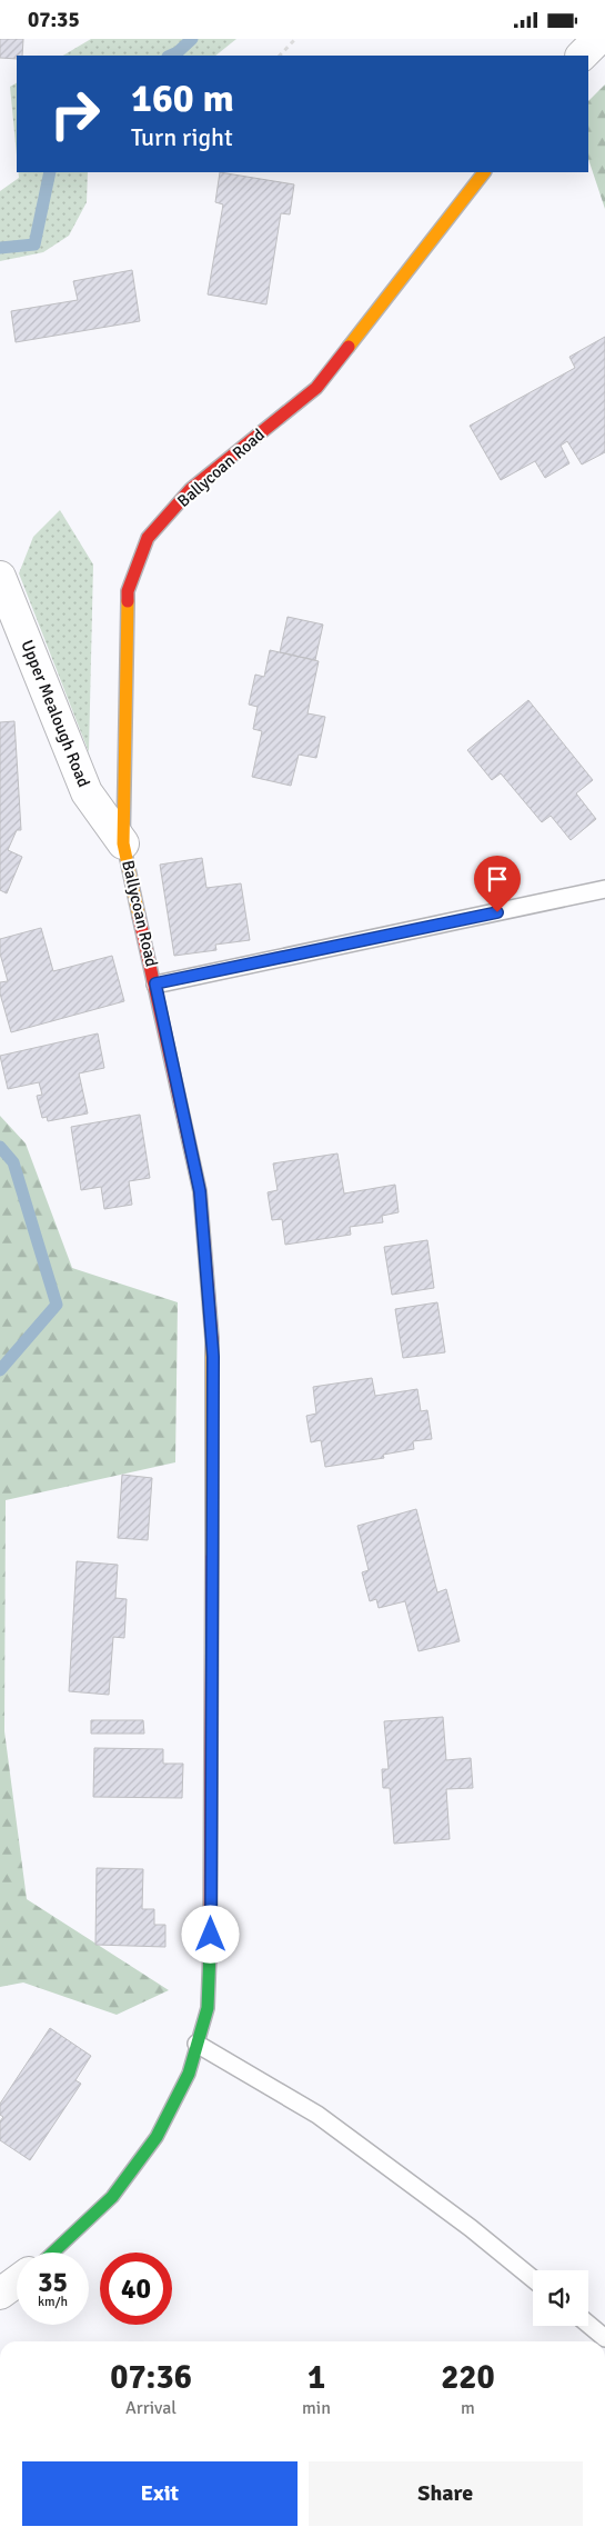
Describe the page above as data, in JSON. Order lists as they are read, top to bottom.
{
  "streets": {
    "street": ["Ballycoan Road", "Upper Mealough Road"]
  },
  "crossings": [
    ["Ballycoan Road", "Upper Mealough Road"]
  ],
  "page": {
    "status": "07:35",
    "turn": ["160 m", "Turn right"],
    "speed": "35 km/h",
    "limit": "40",
    "eta": [
      "07:36",
      "Arrival",
      "1",
      "min",
      "220",
      "m"
    ],
    "buttons": ["Exit", "Share"]
  }
}
